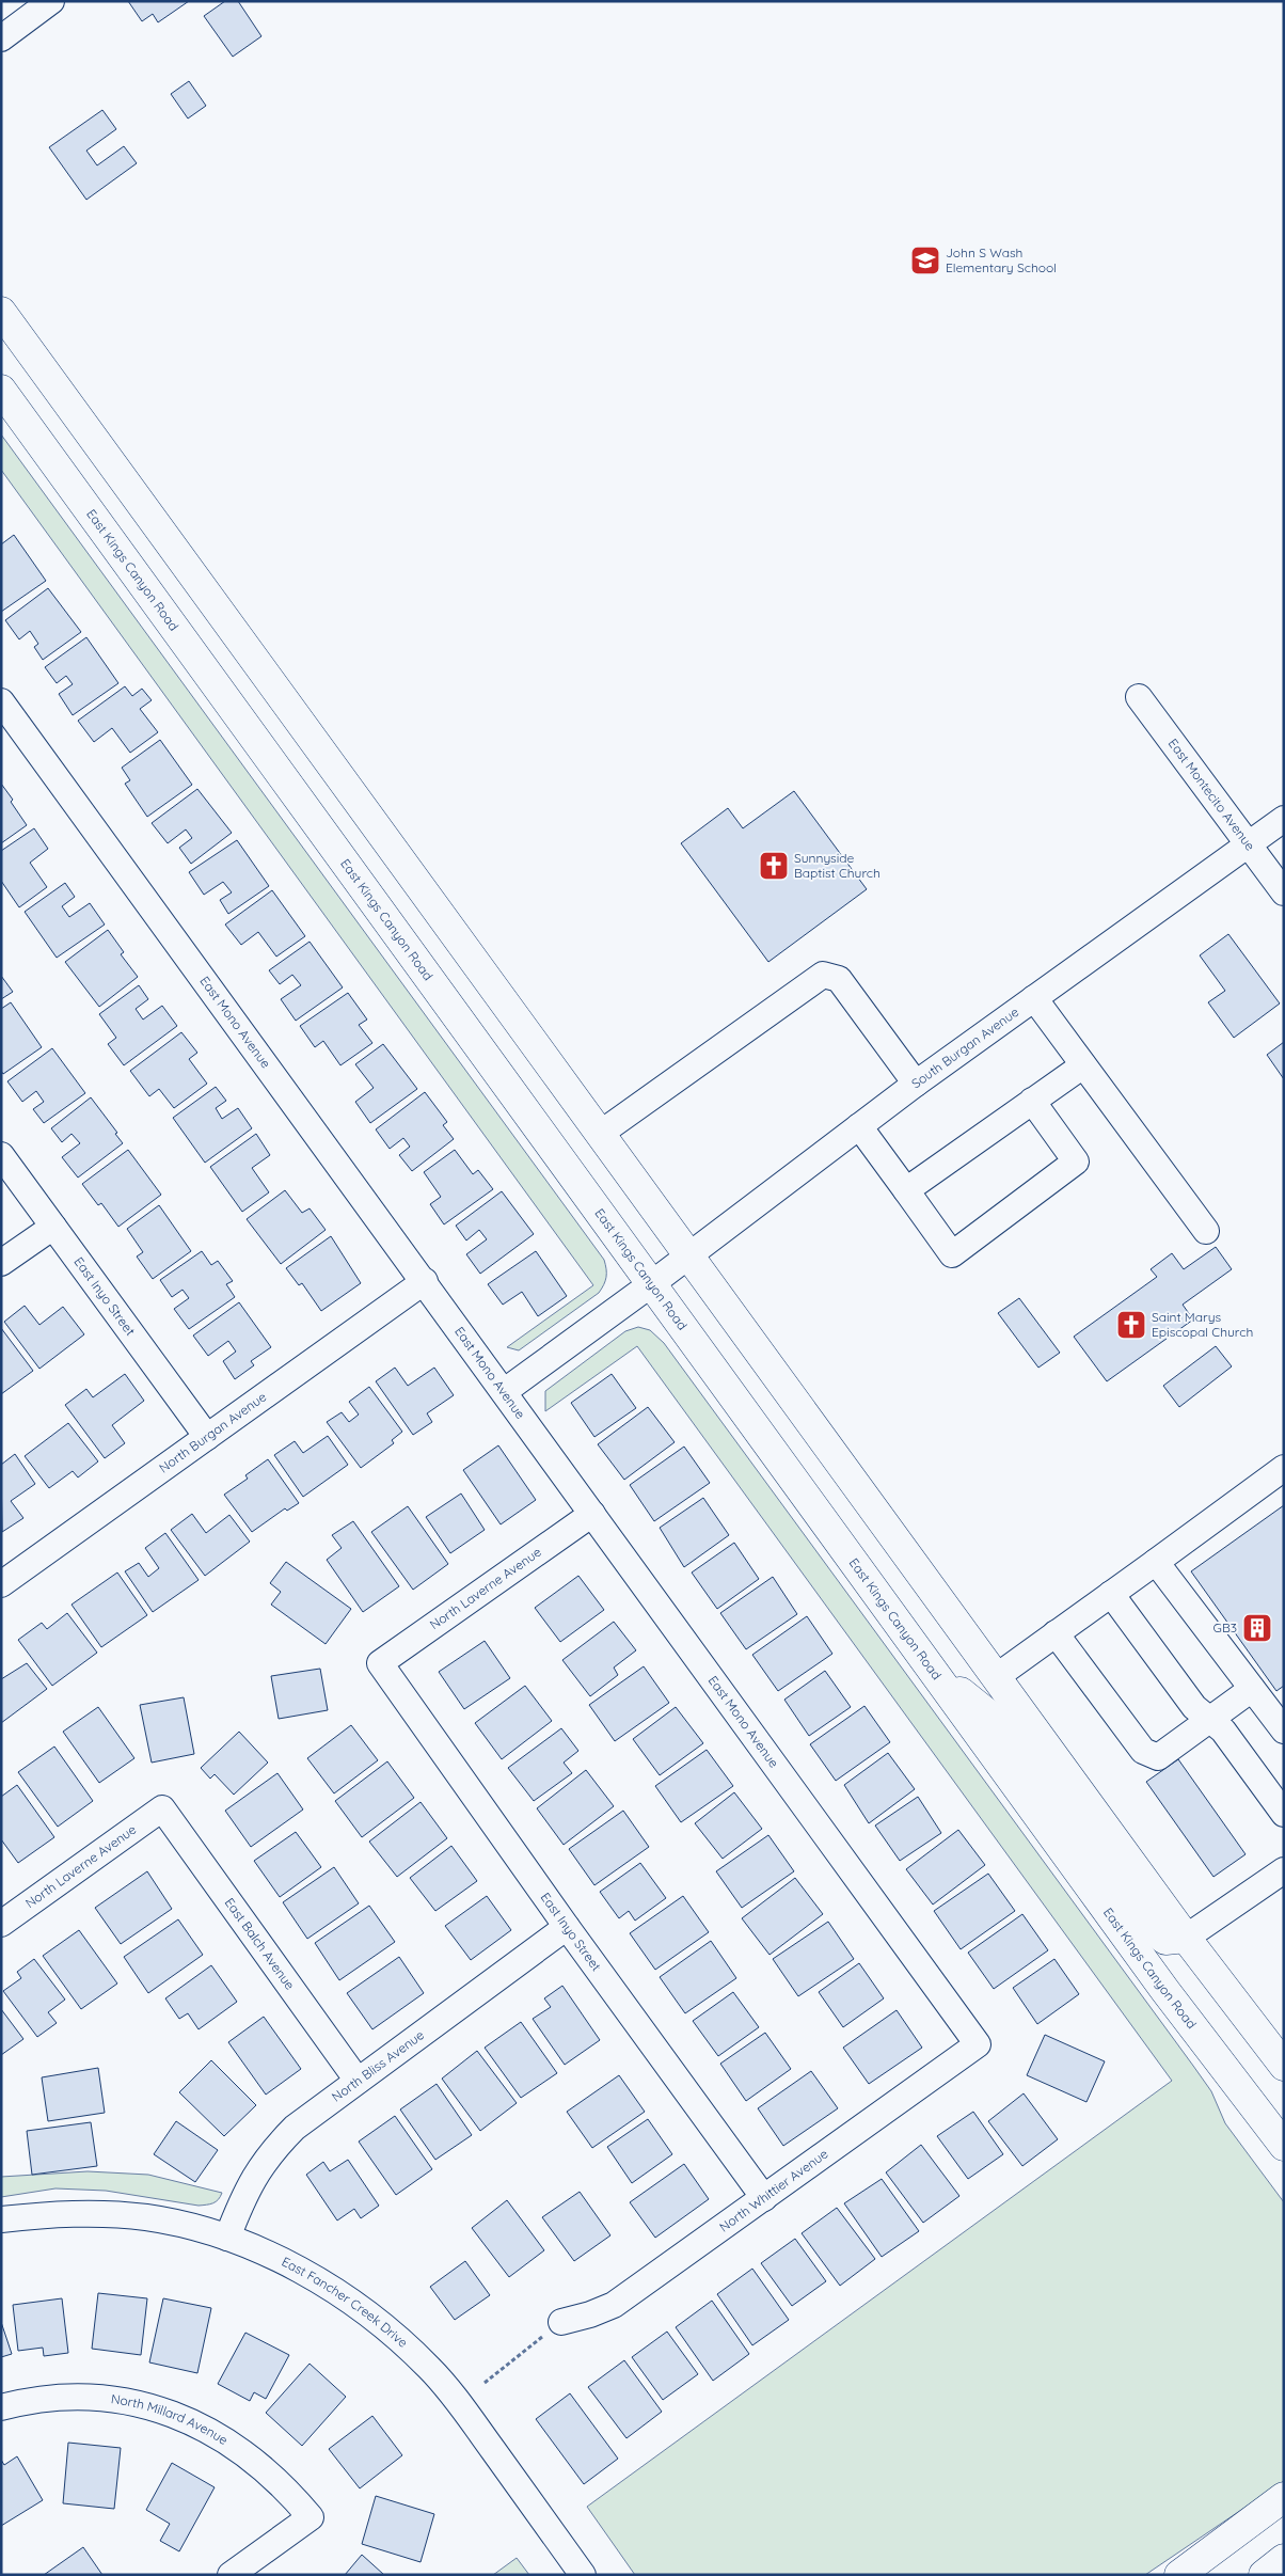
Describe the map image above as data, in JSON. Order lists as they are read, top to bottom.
{
  "streets": {
    "main road": ["East Kings Canyon Road"],
    "street": [
      "East Montecito Avenue",
      "East Mono Avenue",
      "South Burgan Avenue",
      "East Inyo Street",
      "North Burgan Avenue",
      "North Laverne Avenue",
      "East Balch Avenue",
      "North Bliss Avenue",
      "North Whittier Avenue",
      "East Fancher Creek Drive",
      "North Millard Avenue"
    ]
  },
  "crossings": [
    ["East Kings Canyon Road", "South Burgan Avenue"],
    ["East Montecito Avenue", "South Burgan Avenue"],
    ["East Mono Avenue", "North Burgan Avenue"],
    ["East Mono Avenue", "North Laverne Avenue"],
    ["East Mono Avenue", "North Whittier Avenue"],
    ["East Inyo Street", "North Burgan Avenue"],
    ["East Inyo Street", "North Laverne Avenue"],
    ["East Inyo Street", "North Bliss Avenue"],
    ["East Inyo Street", "North Whittier Avenue"],
    ["North Laverne Avenue", "East Balch Avenue"],
    ["East Balch Avenue", "North Bliss Avenue"],
    ["North Bliss Avenue", "East Fancher Creek Drive"]
  ],
  "places": {
    "school or university": ["John S Wash Elementary School"],
    "church": ["Sunnyside Baptist Church", "Saint Marys Episcopal Church"],
    "building": ["GB3"]
  }
}
